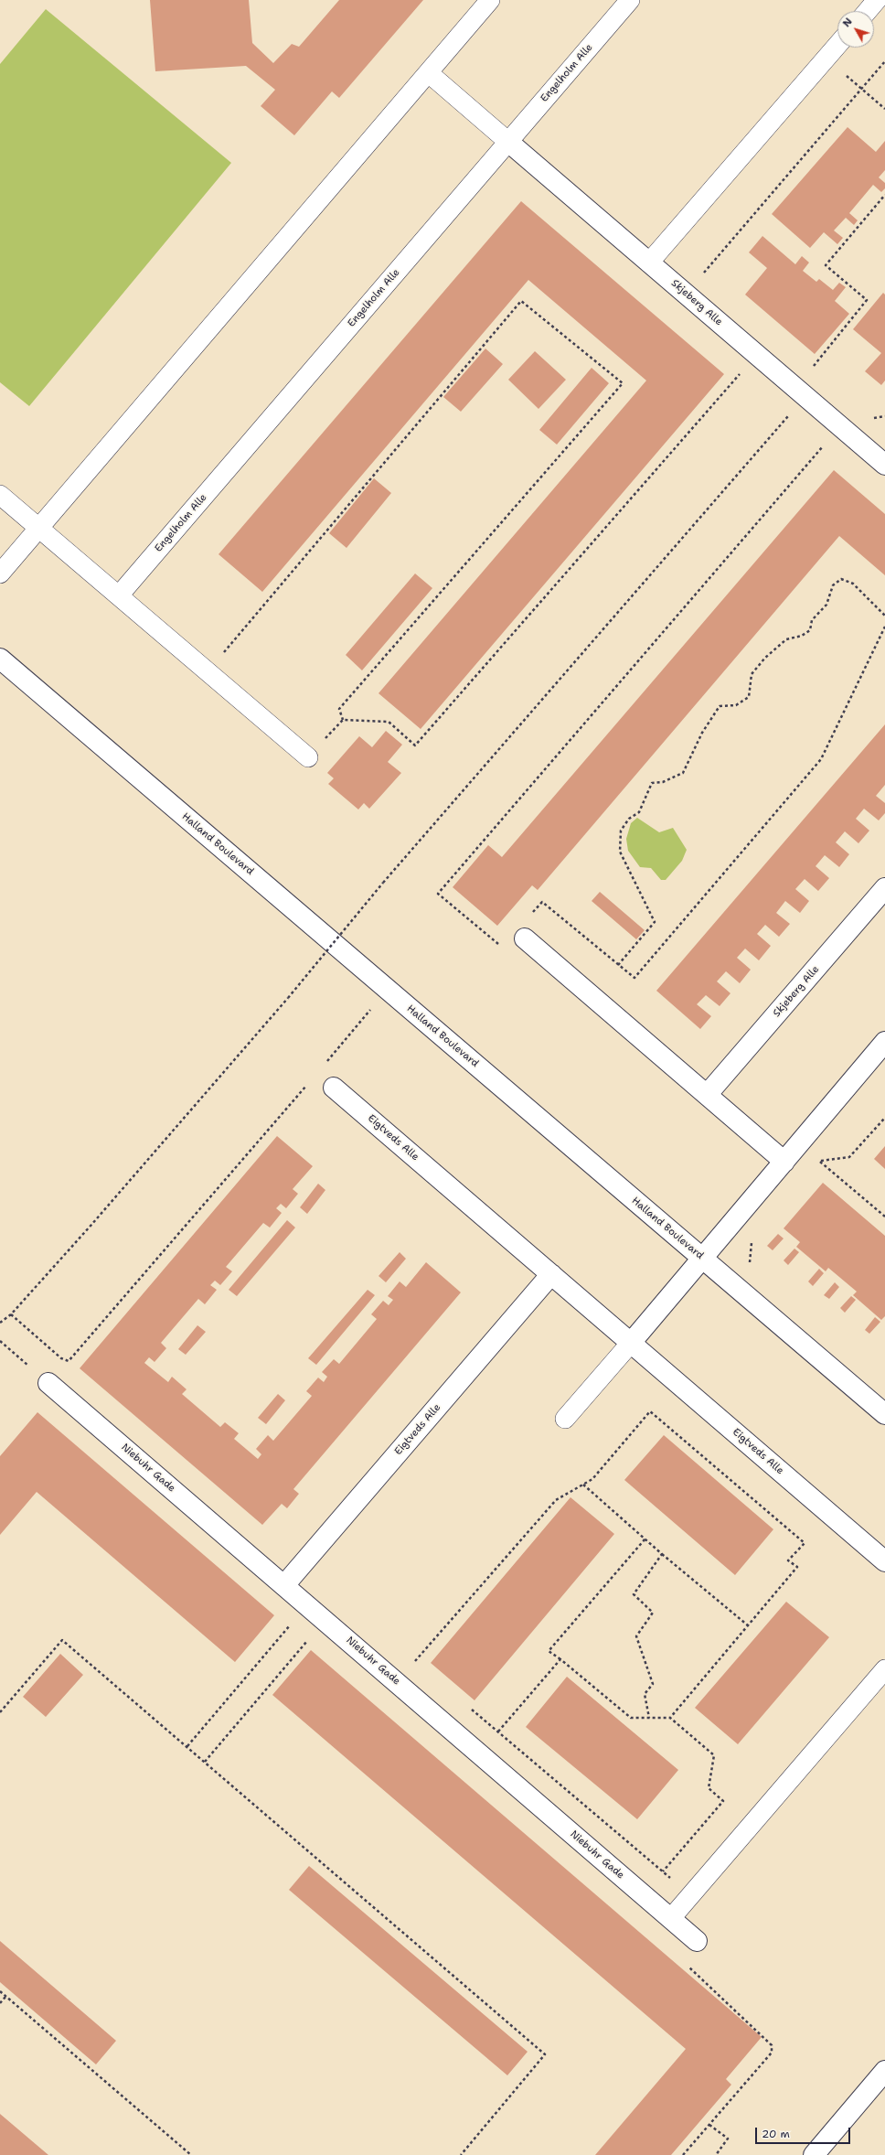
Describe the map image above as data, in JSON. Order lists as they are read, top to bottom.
{
  "streets": {
    "street": [
      "Skjeberg Alle",
      "Halland Boulevard",
      "Eigtveds Alle",
      "Niebuhr Gade"
    ],
    "lane": ["Engelholm Alle"]
  },
  "crossings": [
    ["Engelholm Alle", "Skjeberg Alle"],
    ["Eigtveds Alle", "Niebuhr Gade"]
  ],
  "scale_bar": "20 m",
  "north": "top left"
}
